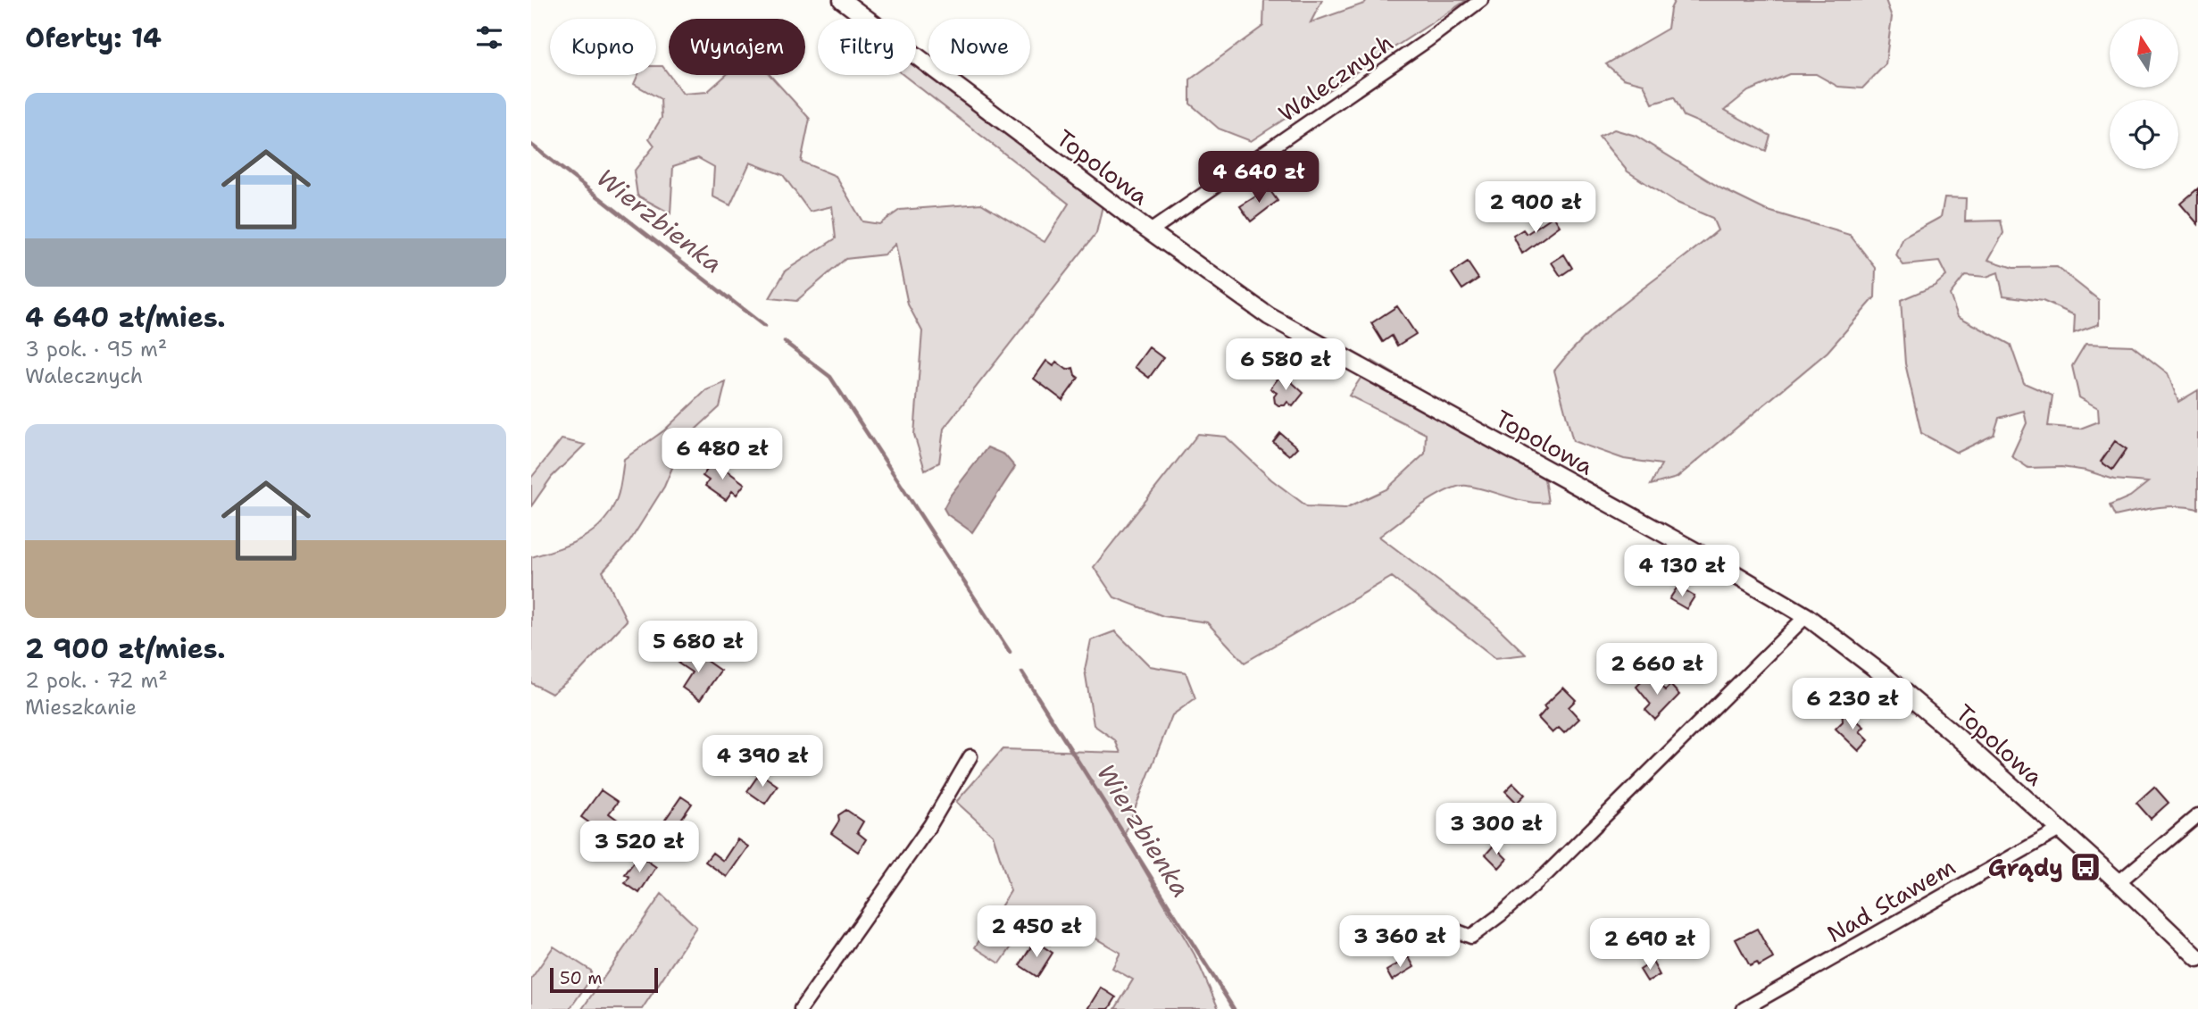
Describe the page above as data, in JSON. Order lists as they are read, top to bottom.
{
  "streets": {
    "street": ["Walecznych", "Topolowa", "Nad Stawem"]
  },
  "crossings": [
    ["Walecznych", "Topolowa"],
    ["Topolowa", "Nad Stawem"]
  ],
  "water": ["Wierzbienka"],
  "places": {
    "bus stop": ["Grądy"]
  },
  "scale_bar": "50 m",
  "north": "top",
  "page": {
    "heading": "Oferty: 14",
    "chip": [
      "Kupno",
      "Wynajem",
      "Filtry",
      "Nowe"
    ],
    "list": [
      {
        "name": "4 640 zł/mies.",
        "note": "3 pok. · 95 m² · Walecznych"
      },
      {
        "name": "2 900 zł/mies.",
        "note": "2 pok. · 72 m² · Mieszkanie"
      }
    ],
    "price": [
      "4 640 zł",
      "2 900 zł",
      "6 580 zł",
      "6 480 zł",
      "4 130 zł",
      "5 680 zł",
      "2 660 zł",
      "6 230 zł",
      "4 390 zł",
      "3 300 zł",
      "3 520 zł",
      "2 450 zł",
      "3 360 zł",
      "2 690 zł"
    ],
    "scale": "50 m"
  }
}
